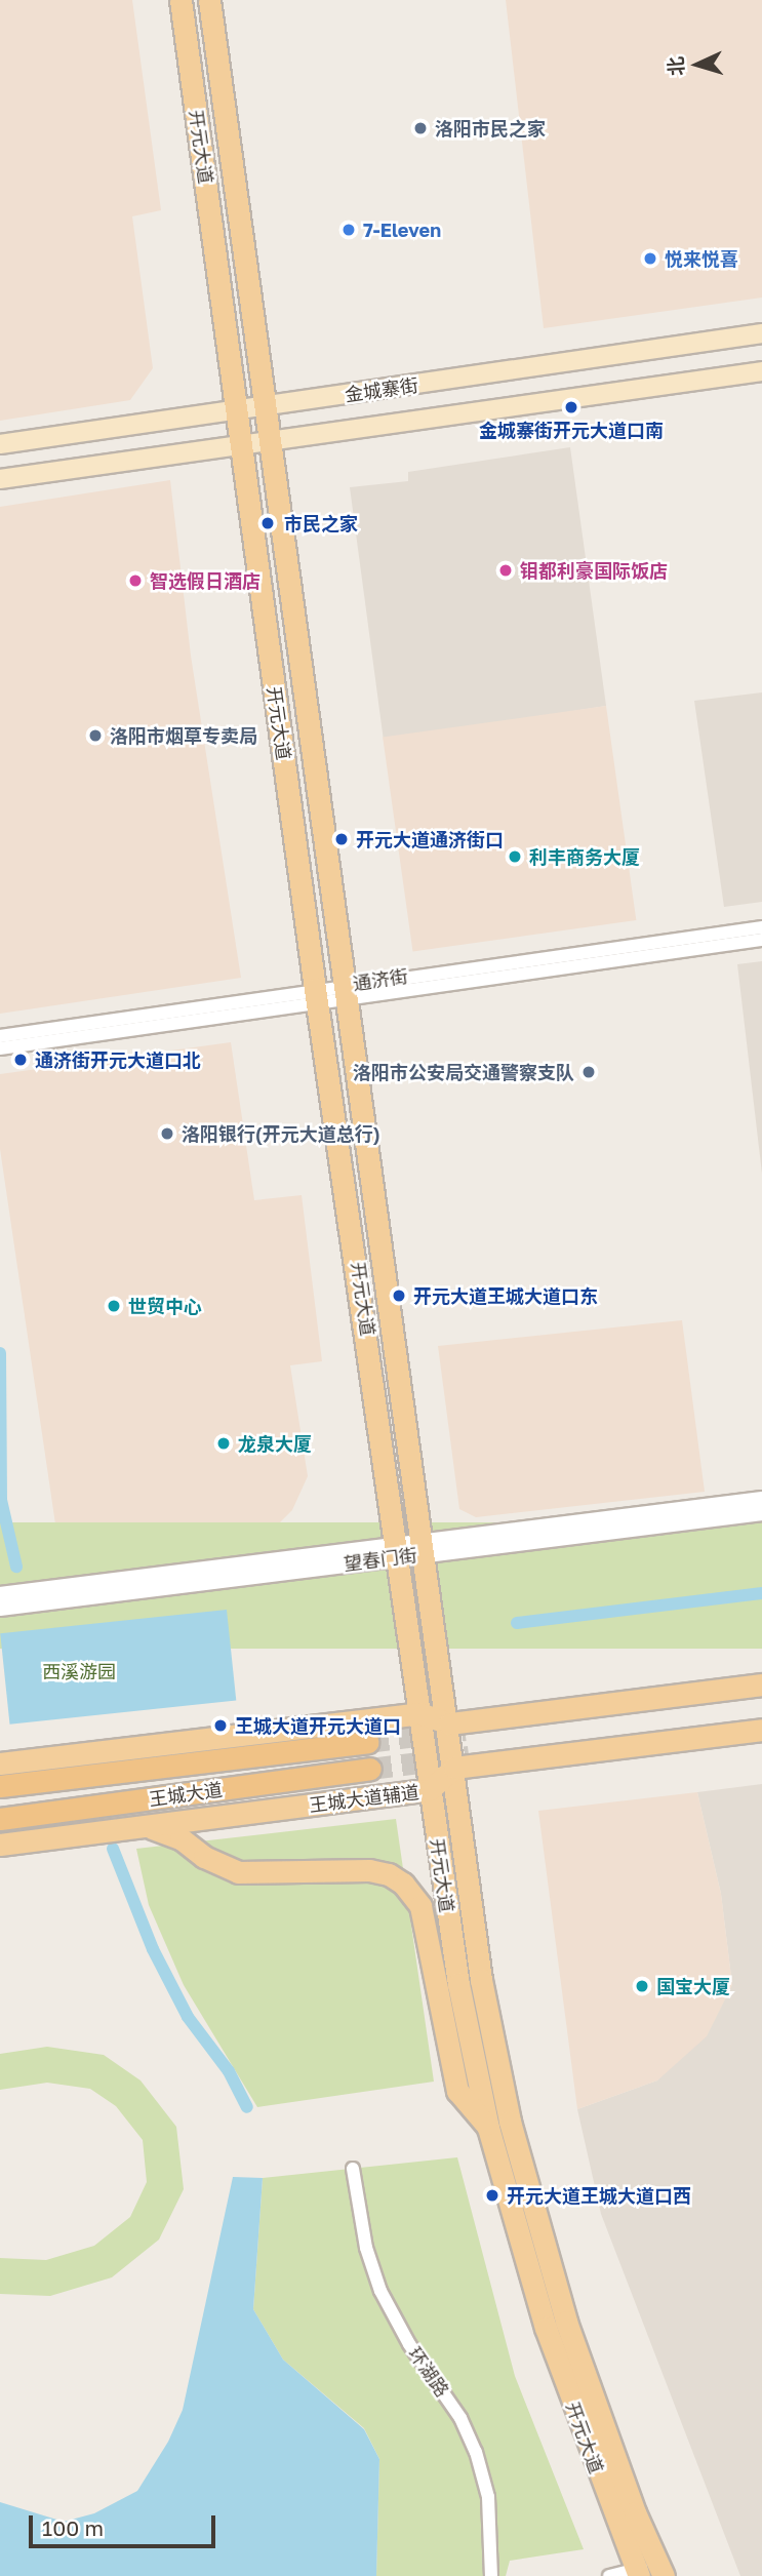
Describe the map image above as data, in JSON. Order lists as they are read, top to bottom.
{
  "streets": {
    "highway": ["王城大道"],
    "main road": ["开元大道", "金城寨街", "王城大道辅道"],
    "street": ["通济街", "望春门街", "环湖路"]
  },
  "crossings": [
    ["开元大道", "金城寨街"],
    ["开元大道", "通济街"],
    ["开元大道", "望春门街"],
    ["开元大道", "王城大道辅道"]
  ],
  "parks": ["西溪游园"],
  "places": [
    "洛阳市民之家",
    "7-Eleven",
    "悦来悦喜",
    "金城寨街开元大道口南",
    "市民之家",
    "钼都利豪国际饭店",
    "智选假日酒店",
    "洛阳市烟草专卖局",
    "开元大道通济街口",
    "利丰商务大厦",
    "通济街开元大道口北",
    "洛阳市公安局交通警察支队",
    "洛阳银行(开元大道总行)",
    "开元大道王城大道口东",
    "世贸中心",
    "龙泉大厦",
    "王城大道开元大道口",
    "国宝大厦",
    "开元大道王城大道口西"
  ],
  "scale_bar": "100 m",
  "north": "left"
}
